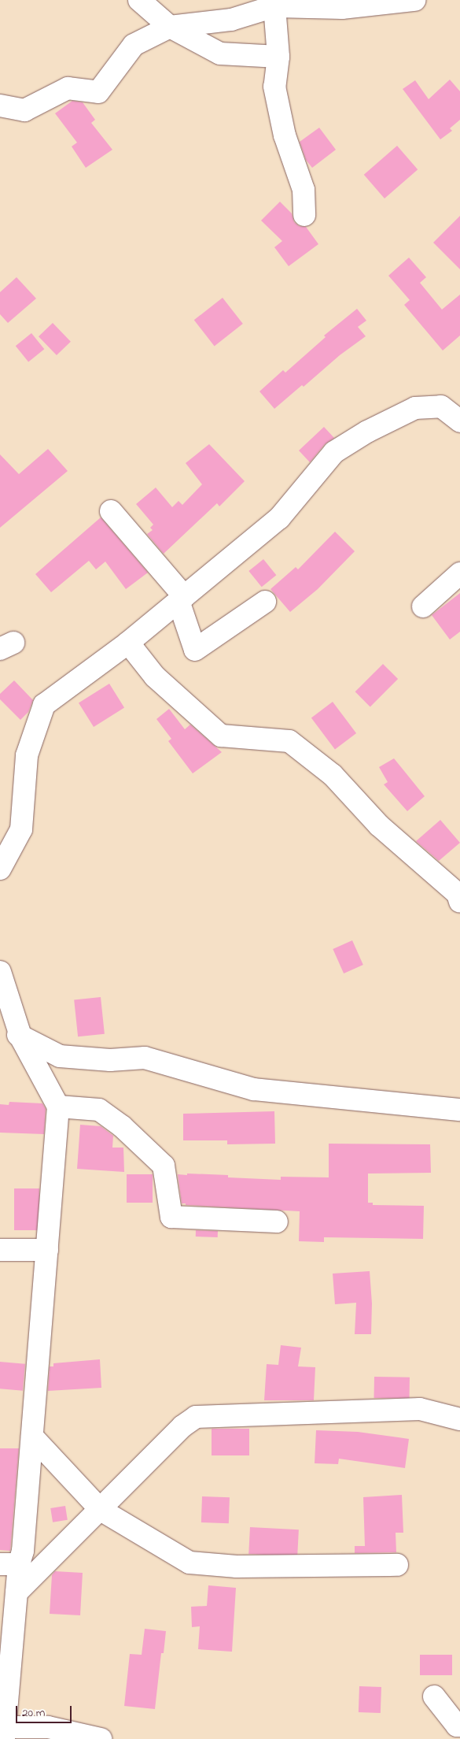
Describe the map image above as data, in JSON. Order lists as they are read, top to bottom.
{
  "scale_bar": "20 m"
}
